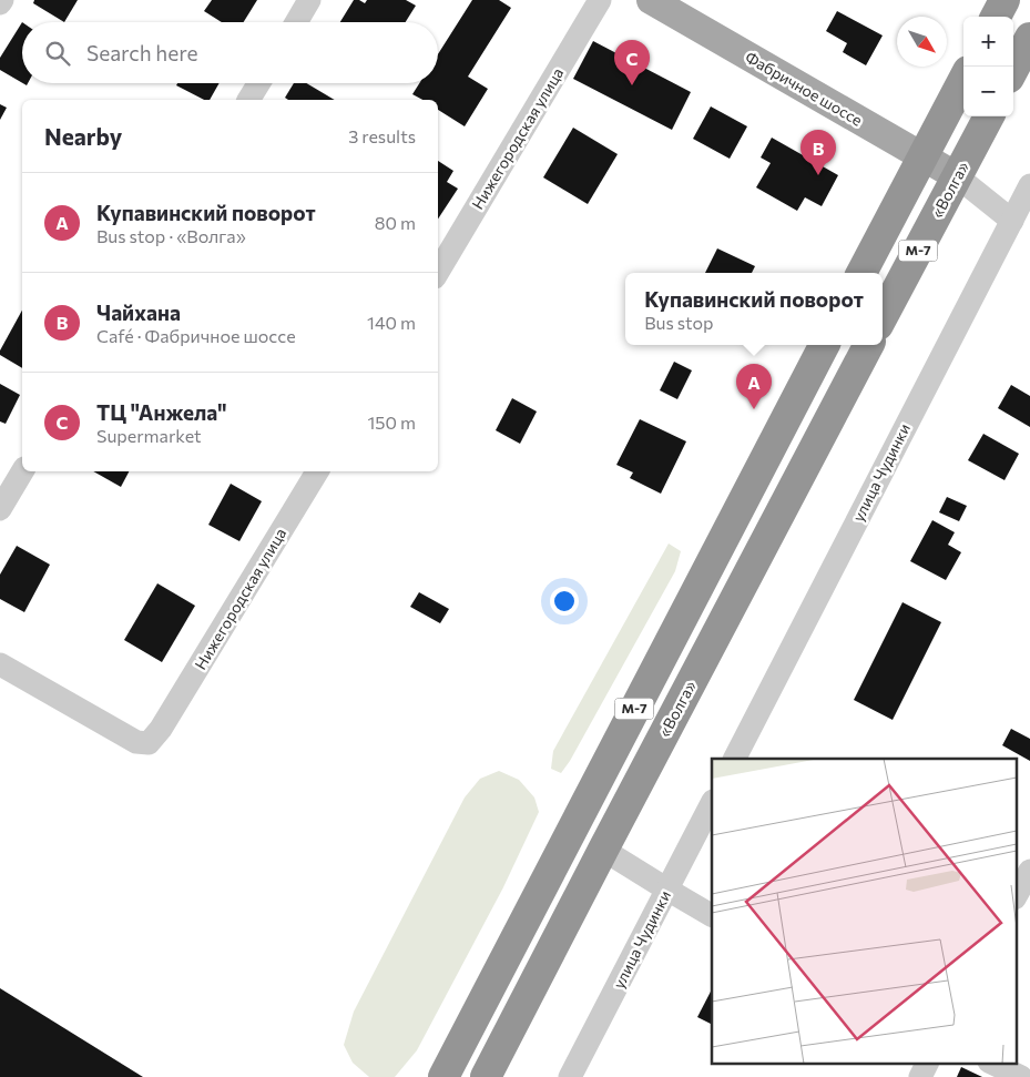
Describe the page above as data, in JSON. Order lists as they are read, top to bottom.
{
  "streets": {
    "highway": ["«Волга»", "М-7"],
    "main road": ["Фабричное шоссе"],
    "street": ["Нижегородская улица", "улица Чудинки"]
  },
  "crossings": [
    ["Фабричное шоссе", "«Волга»"],
    ["Фабричное шоссе", "М-7"]
  ],
  "north": "bottom right",
  "page": {
    "map_buttons": ["+", "−"],
    "search": "Search here",
    "pins": ["C", "B", "A"],
    "heading": ["Nearby", "3 results"],
    "list": [
      {
        "mark": "A",
        "name": "Купавинский поворот",
        "note": "Bus stop · «Волга»",
        "value": "80 m"
      },
      {
        "mark": "B",
        "name": "Чайхана",
        "note": "Café · Фабричное шоссе",
        "value": "140 m"
      },
      {
        "mark": "C",
        "name": "ТЦ \"Анжела\"",
        "note": "Supermarket",
        "value": "150 m"
      }
    ],
    "popup": ["Купавинский поворот", "Bus stop"]
  }
}
